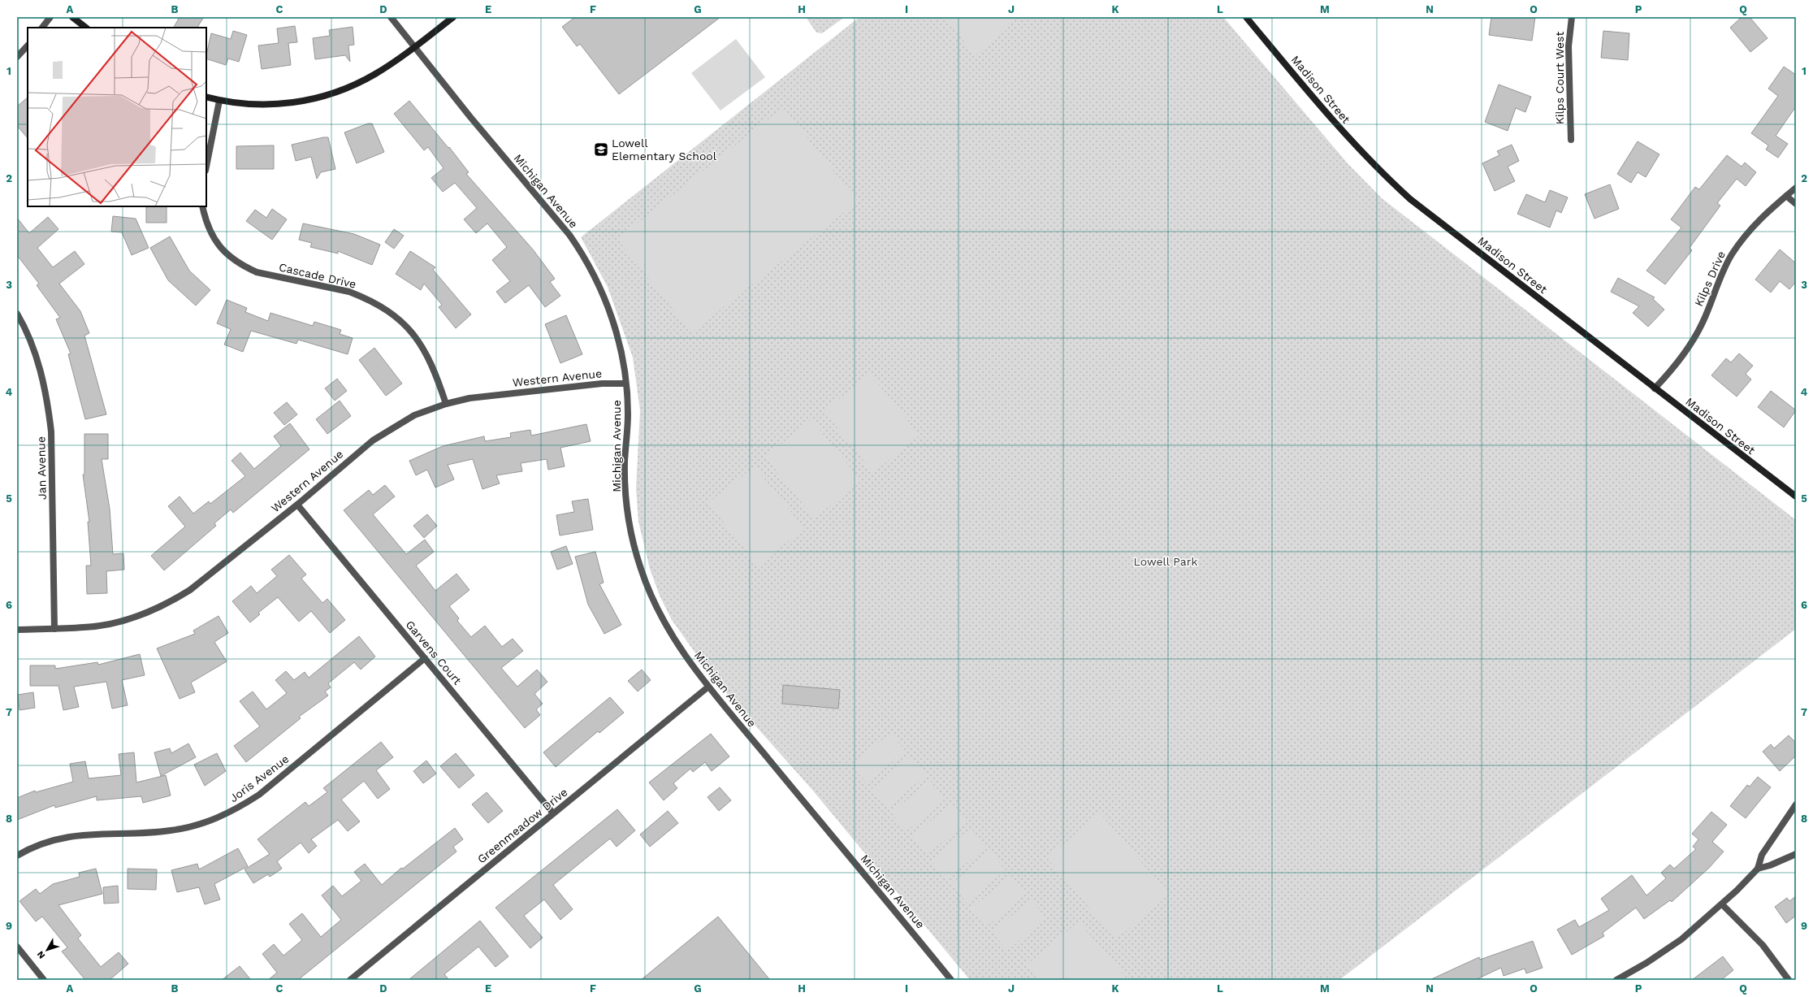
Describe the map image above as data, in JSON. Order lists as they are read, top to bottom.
{
  "streets": {
    "street": [
      "Kilps Court West",
      "Madison Street",
      "Michigan Avenue",
      "Cascade Drive",
      "Kilps Drive",
      "Western Avenue",
      "Jan Avenue",
      "Garvens Court",
      "Joris Avenue",
      "Greenmeadow Drive"
    ]
  },
  "crossings": [
    ["Madison Street", "Kilps Drive"],
    ["Michigan Avenue", "Western Avenue"],
    ["Michigan Avenue", "Greenmeadow Drive"],
    ["Cascade Drive", "Western Avenue"],
    ["Western Avenue", "Jan Avenue"],
    ["Western Avenue", "Garvens Court"],
    ["Garvens Court", "Joris Avenue"],
    ["Garvens Court", "Greenmeadow Drive"]
  ],
  "parks": ["Lowell Park"],
  "places": {
    "school or university": ["Lowell Elementary School"]
  },
  "north": "bottom left",
  "grid": {
    "columns": [
      "A",
      "B",
      "C",
      "D",
      "E",
      "F",
      "G",
      "H",
      "I",
      "J",
      "K",
      "L",
      "M",
      "N",
      "O",
      "P",
      "Q"
    ],
    "rows": [
      "1",
      "2",
      "3",
      "4",
      "5",
      "6",
      "7",
      "8",
      "9"
    ]
  }
}
